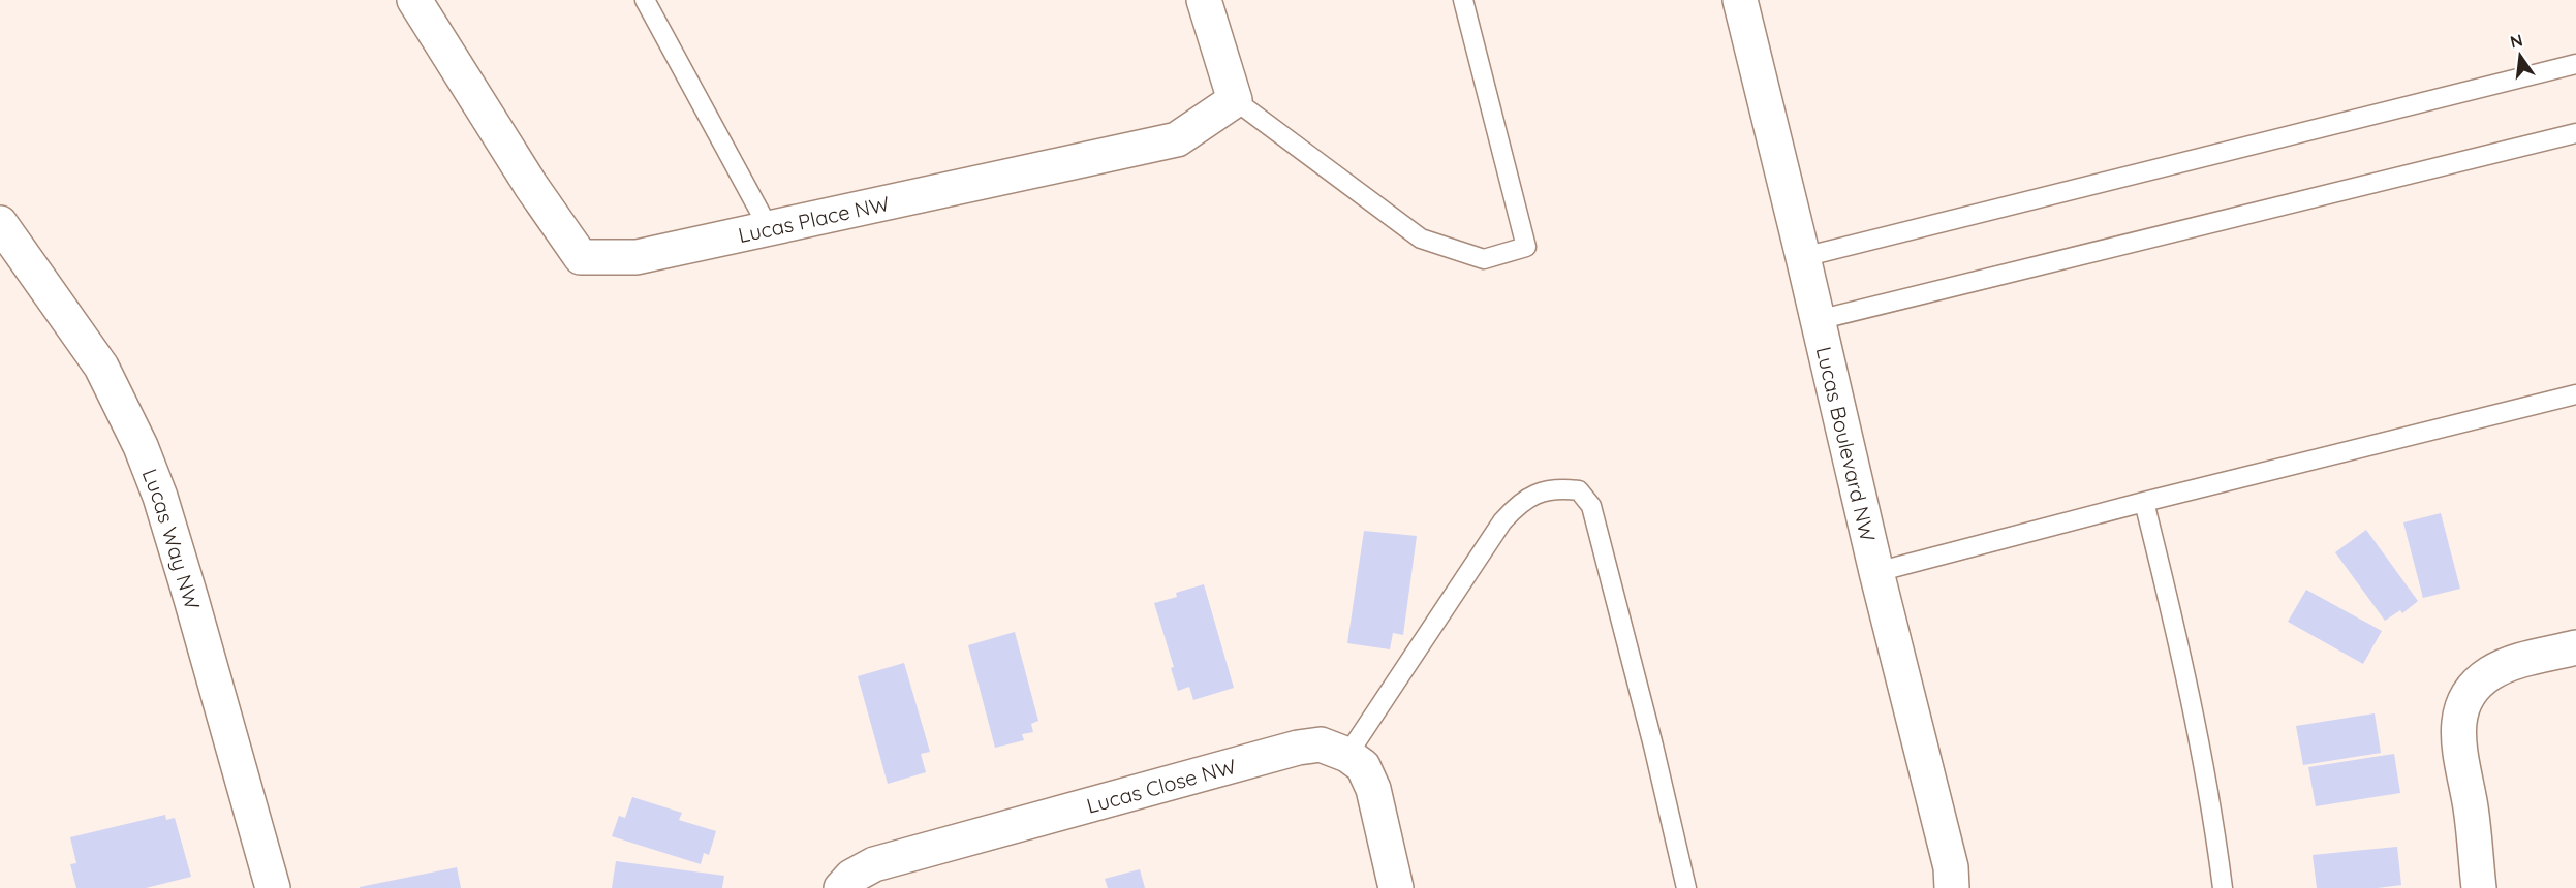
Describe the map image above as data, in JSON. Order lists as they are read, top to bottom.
{
  "streets": {
    "street": [
      "Lucas Place NW",
      "Lucas Boulevard NW",
      "Lucas Way NW",
      "Lucas Close NW"
    ]
  },
  "north": "top"
}
